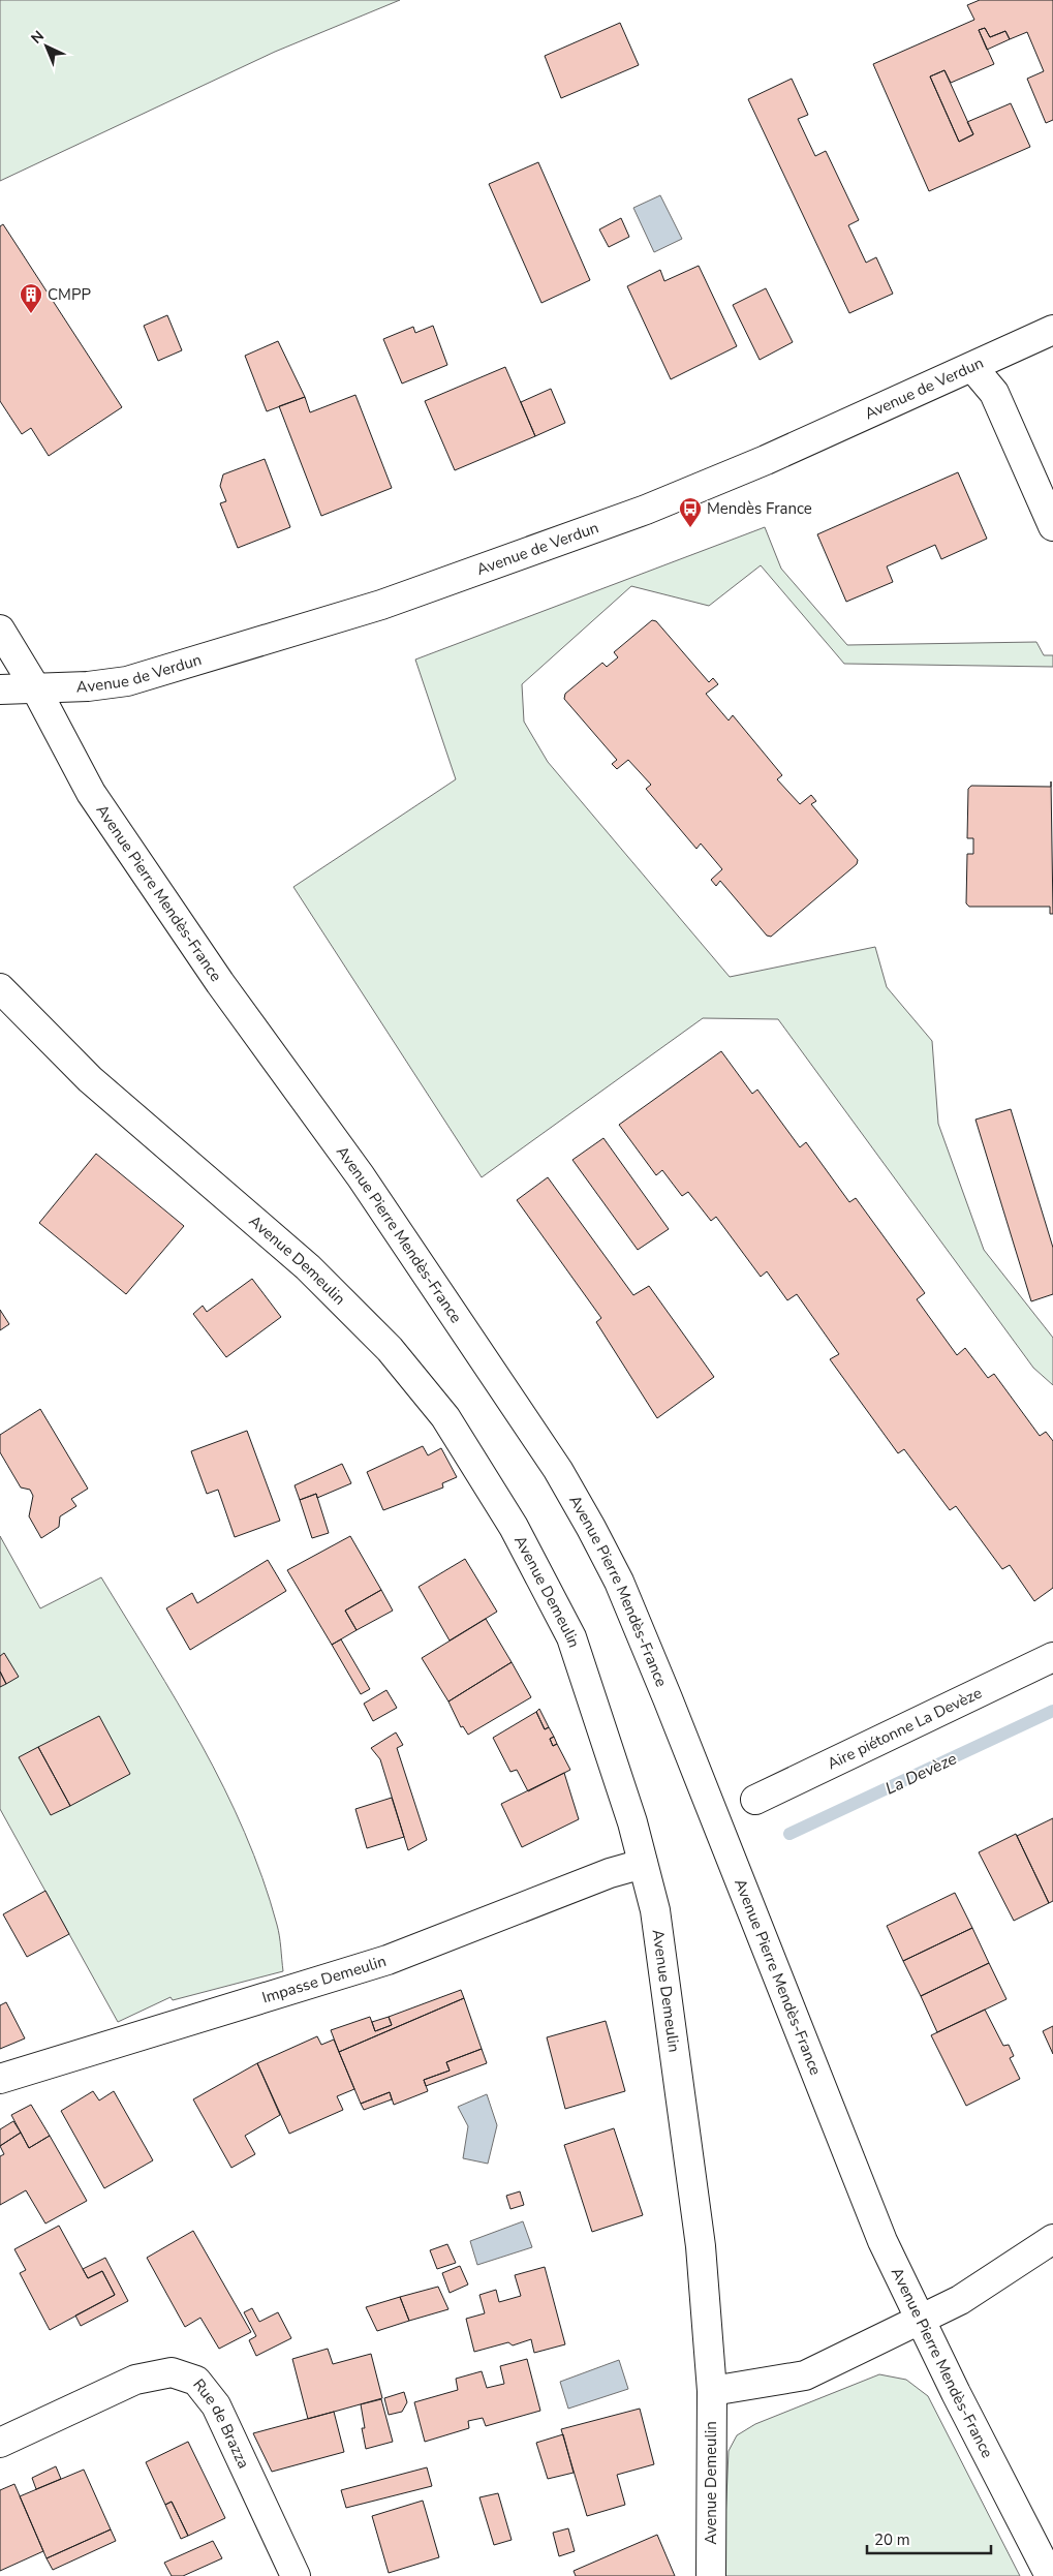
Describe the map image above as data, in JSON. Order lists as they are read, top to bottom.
{
  "streets": {
    "street": [
      "Avenue de Verdun",
      "Avenue Pierre Mendès-France",
      "Avenue Demeulin",
      "Aire piétonne La Devèze",
      "Impasse Demeulin",
      "Rue de Brazza"
    ]
  },
  "crossings": [
    ["Avenue de Verdun", "Avenue Pierre Mendès-France"],
    ["Avenue Demeulin", "Impasse Demeulin"]
  ],
  "water": ["La Devèze"],
  "places": {
    "building": ["CMPP"],
    "bus stop": ["Mendès France"]
  },
  "scale_bar": "20 m",
  "north": "top left"
}
